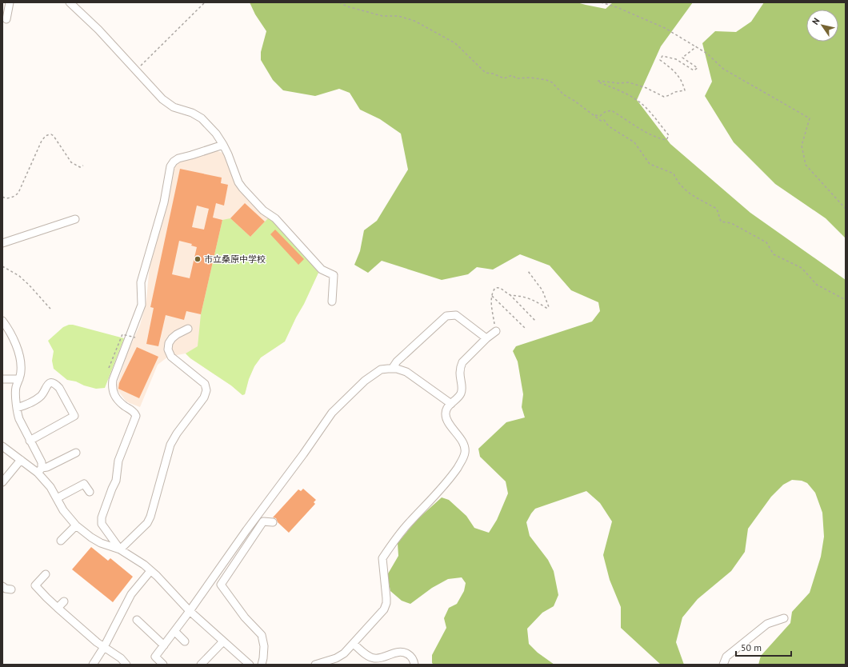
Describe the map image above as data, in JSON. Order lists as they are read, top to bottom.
{
  "places": ["市立桑原中学校"],
  "scale_bar": "50 m",
  "north": "top left"
}
